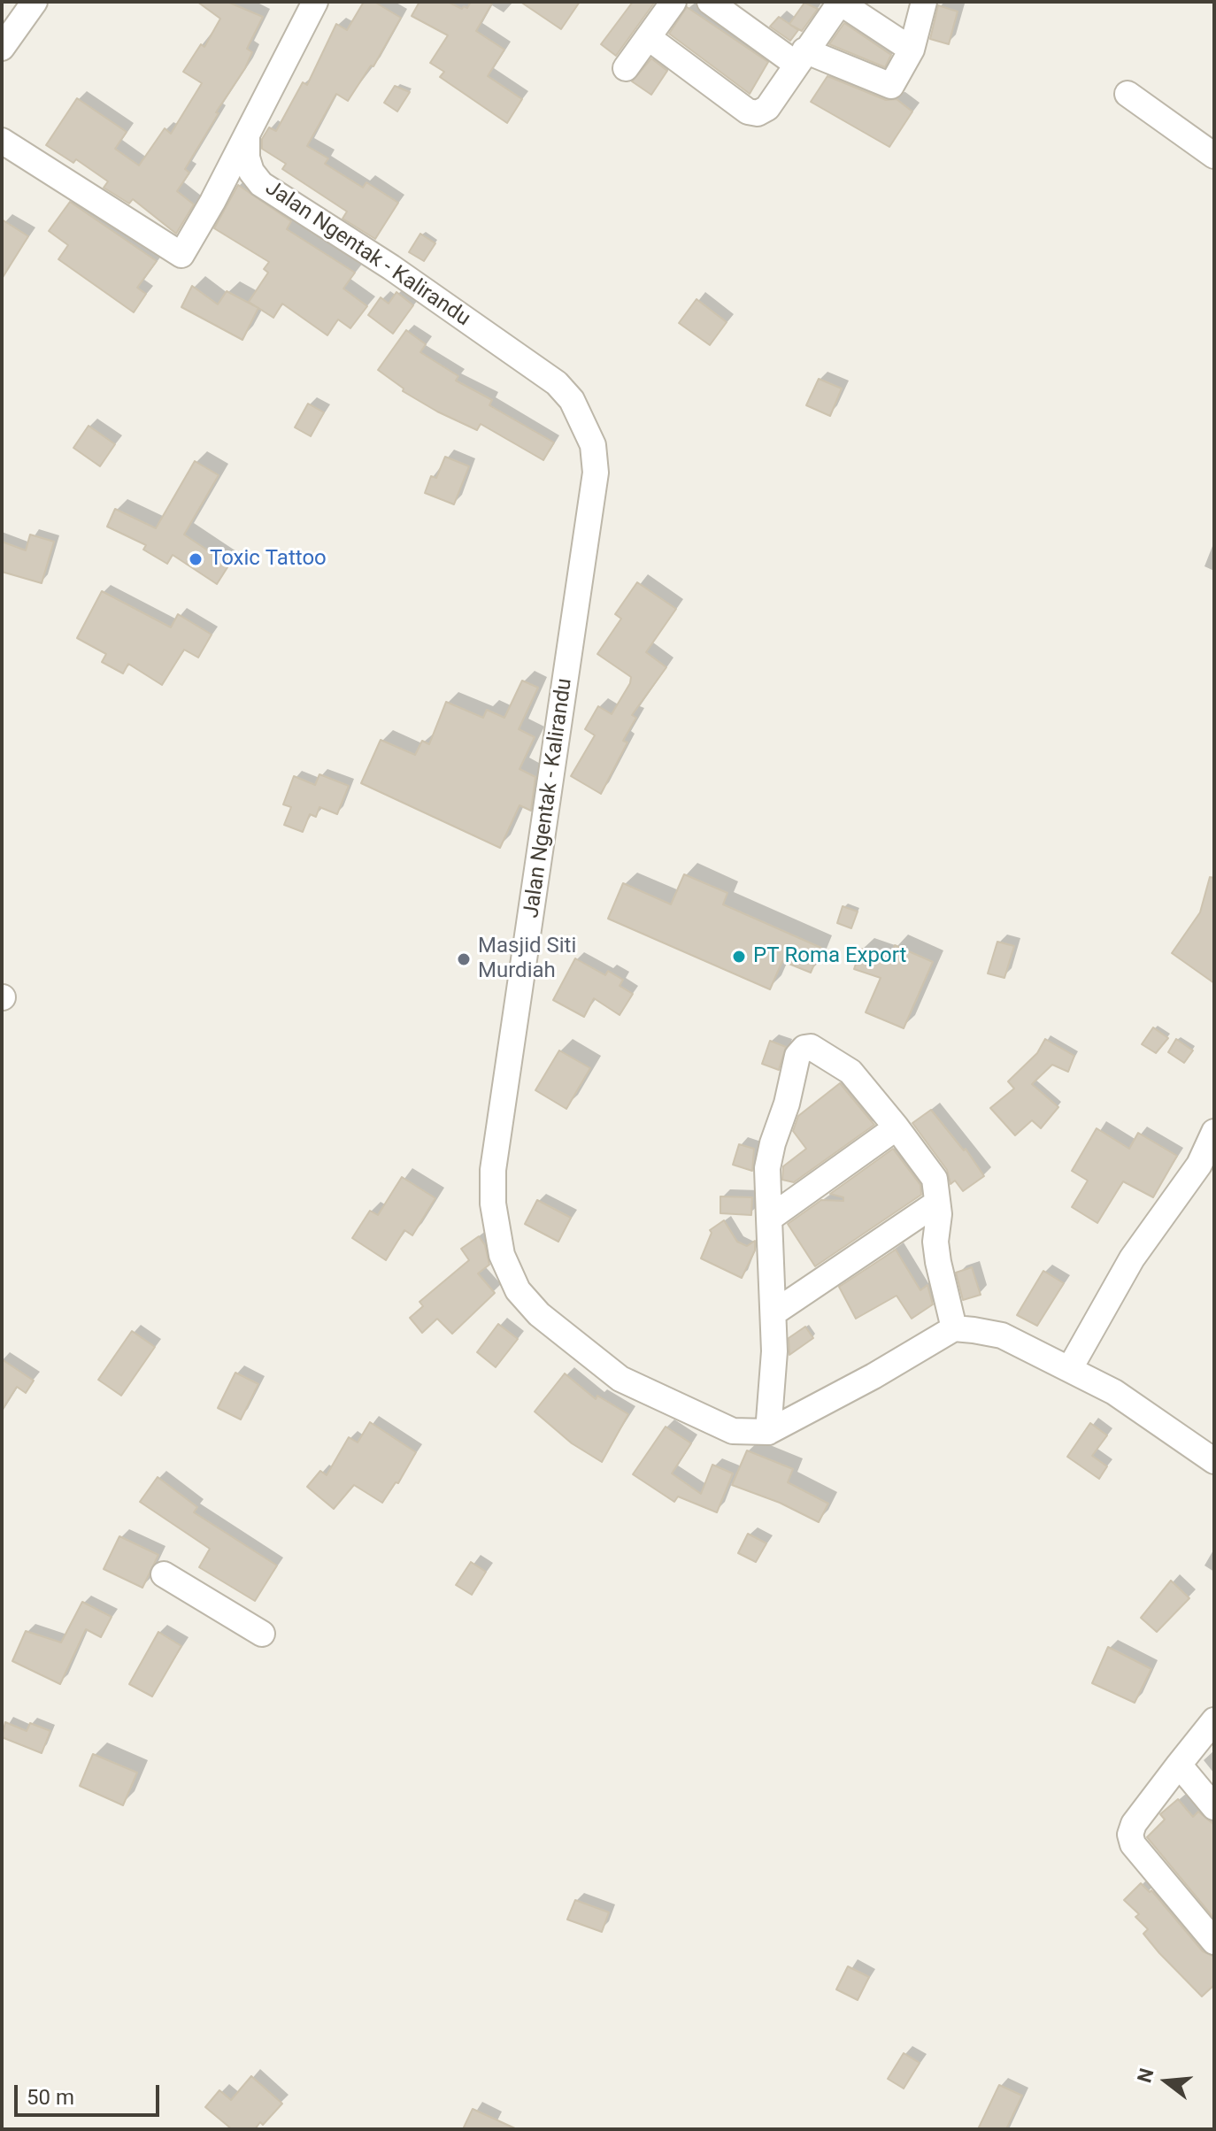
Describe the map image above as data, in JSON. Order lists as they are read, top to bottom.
{
  "streets": {
    "street": ["Jalan Ngentak - Kalirandu"]
  },
  "places": ["Toxic Tattoo", "PT Roma Export", "Masjid Siti Murdiah"],
  "scale_bar": "50 m",
  "north": "left"
}
